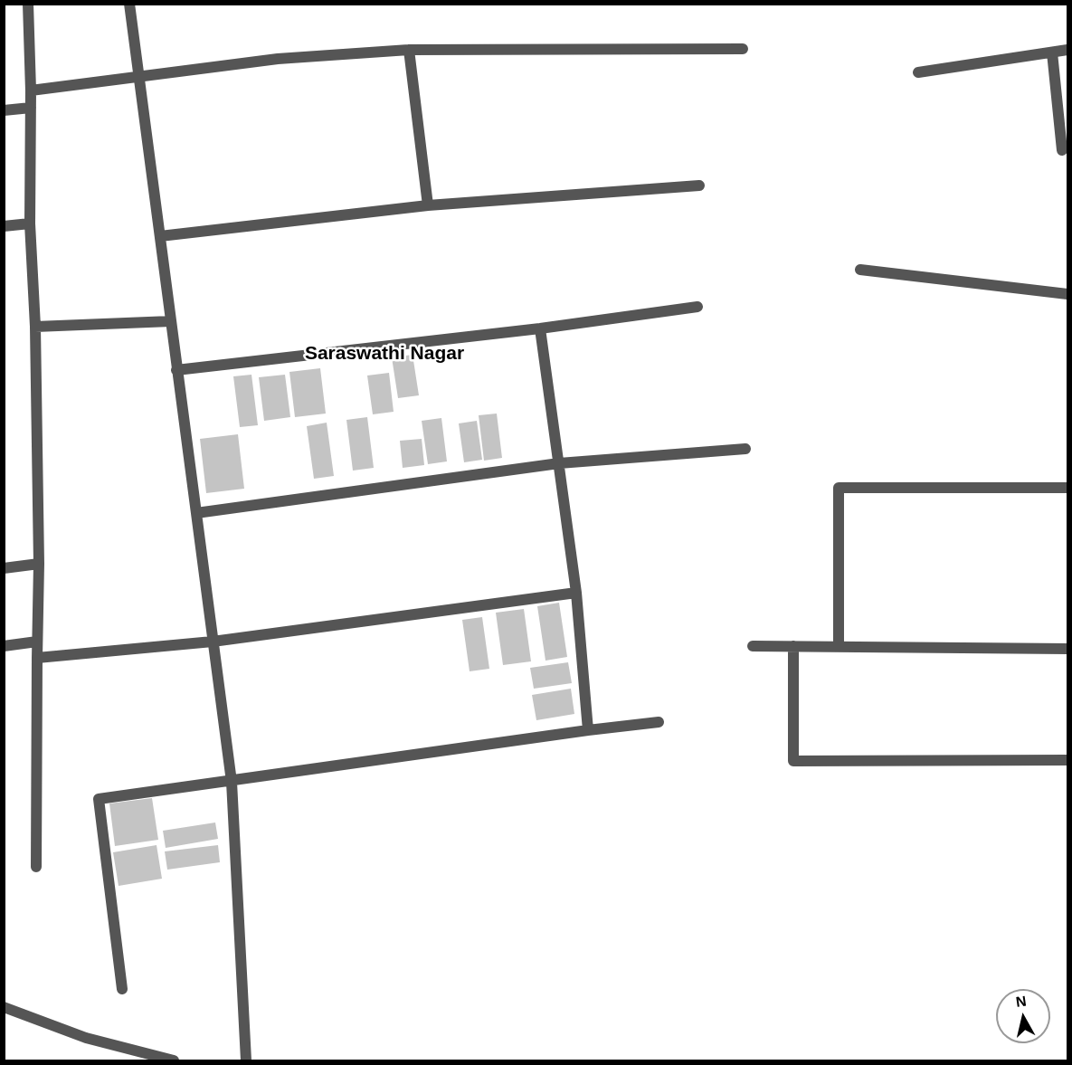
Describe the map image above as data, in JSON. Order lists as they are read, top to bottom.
{
  "districts": ["Saraswathi Nagar"],
  "north": "top"
}
